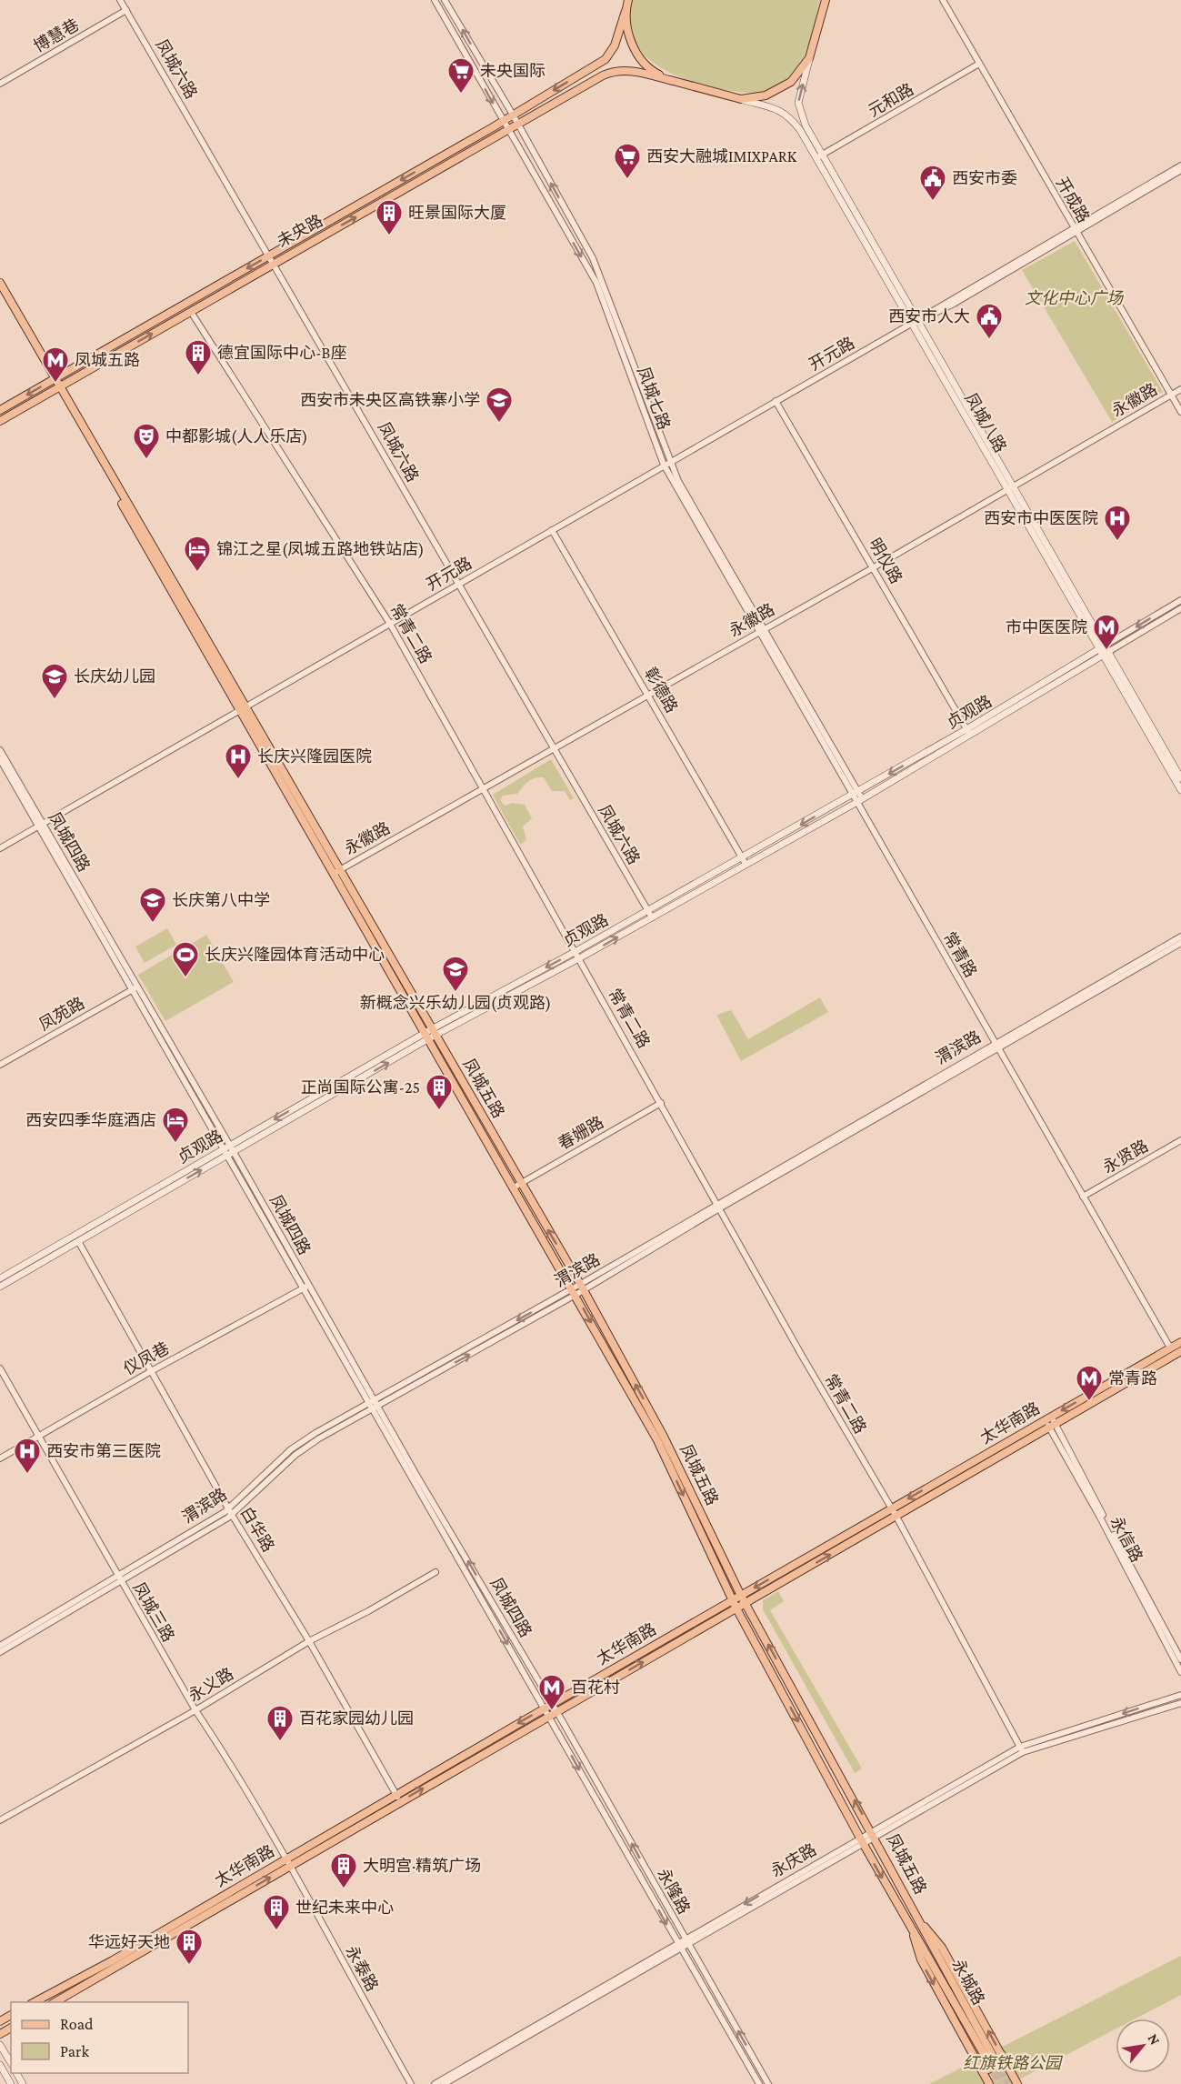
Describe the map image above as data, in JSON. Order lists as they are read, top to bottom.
{
  "streets": {
    "main road": [
      "未央路",
      "凤城八路",
      "贞观路",
      "凤城五路",
      "太华南路",
      "永城路"
    ],
    "street": [
      "博慧巷",
      "凤城六路",
      "元和路",
      "开成路",
      "开元路",
      "凤城七路",
      "永徽路",
      "明仪路",
      "常青二路",
      "彰德路",
      "凤城四路",
      "常青路",
      "凤苑路",
      "渭滨路",
      "春姗路",
      "永贤路",
      "仪凤巷",
      "白华路",
      "永信路",
      "凤城三路",
      "永义路",
      "永庆路",
      "永隆路",
      "永泰路"
    ]
  },
  "crossings": [
    ["博慧巷", "凤城六路"],
    ["凤城六路", "未央路"],
    ["凤城六路", "开元路"],
    ["凤城六路", "永徽路"],
    ["凤城六路", "贞观路"],
    ["元和路", "开成路"],
    ["元和路", "凤城八路"],
    ["开成路", "开元路"],
    ["开成路", "永徽路"],
    ["未央路", "凤城七路"],
    ["未央路", "常青二路"],
    ["未央路", "凤城五路"],
    ["开元路", "凤城七路"],
    ["开元路", "凤城八路"],
    ["开元路", "明仪路"],
    ["开元路", "常青二路"],
    ["开元路", "彰德路"],
    ["开元路", "凤城四路"],
    ["开元路", "凤城五路"],
    ["凤城七路", "永徽路"],
    ["凤城七路", "贞观路"],
    ["凤城七路", "常青路"],
    ["永徽路", "凤城八路"],
    ["永徽路", "明仪路"],
    ["永徽路", "常青二路"],
    ["永徽路", "彰德路"],
    ["永徽路", "凤城五路"],
    ["凤城八路", "贞观路"],
    ["明仪路", "贞观路"],
    ["常青二路", "贞观路"],
    ["常青二路", "渭滨路"],
    ["常青二路", "春姗路"],
    ["常青二路", "太华南路"],
    ["常青二路", "永庆路"],
    ["彰德路", "贞观路"],
    ["贞观路", "凤城四路"],
    ["贞观路", "常青路"],
    ["贞观路", "凤城五路"],
    ["贞观路", "白华路"],
    ["凤城四路", "凤苑路"],
    ["凤城四路", "渭滨路"],
    ["凤城四路", "仪凤巷"],
    ["凤城四路", "太华南路"],
    ["凤城四路", "永隆路"],
    ["常青路", "渭滨路"],
    ["常青路", "永贤路"],
    ["常青路", "太华南路"],
    ["渭滨路", "凤城五路"],
    ["渭滨路", "白华路"],
    ["渭滨路", "凤城三路"],
    ["凤城五路", "春姗路"],
    ["凤城五路", "太华南路"],
    ["凤城五路", "永庆路"],
    ["凤城五路", "永城路"],
    ["仪凤巷", "白华路"],
    ["仪凤巷", "凤城三路"],
    ["太华南路", "白华路"],
    ["太华南路", "永信路"],
    ["太华南路", "凤城三路"],
    ["太华南路", "永隆路"],
    ["太华南路", "永泰路"],
    ["白华路", "永义路"],
    ["凤城三路", "永义路"],
    ["凤城三路", "永泰路"],
    ["永庆路", "永隆路"]
  ],
  "parks": ["文化中心广场", "红旗铁路公园"],
  "places": {
    "supermarket": ["未央国际", "西安大融城IMIXPARK"],
    "public building": ["西安市委", "西安市人大"],
    "building": [
      "旺景国际大厦",
      "德宜国际中心-B座",
      "正尚国际公寓-25",
      "百花家园幼儿园",
      "大明宫·精筑广场",
      "世纪未来中心",
      "华远好天地"
    ],
    "metro station": [
      "凤城五路",
      "市中医医院",
      "常青路",
      "百花村"
    ],
    "school or university": [
      "西安市未央区高铁寨小学",
      "长庆幼儿园",
      "长庆第八中学",
      "新概念兴乐幼儿园(贞观路)"
    ],
    "theatre": ["中都影城(人人乐店)"],
    "hospital": ["西安市中医医院", "长庆兴隆园医院", "西安市第三医院"],
    "hotel": ["锦江之星(凤城五路地铁站店)", "西安四季华庭酒店"],
    "sports": ["长庆兴隆园体育活动中心"]
  },
  "legend": ["Road", "Park"],
  "north": "top right"
}
